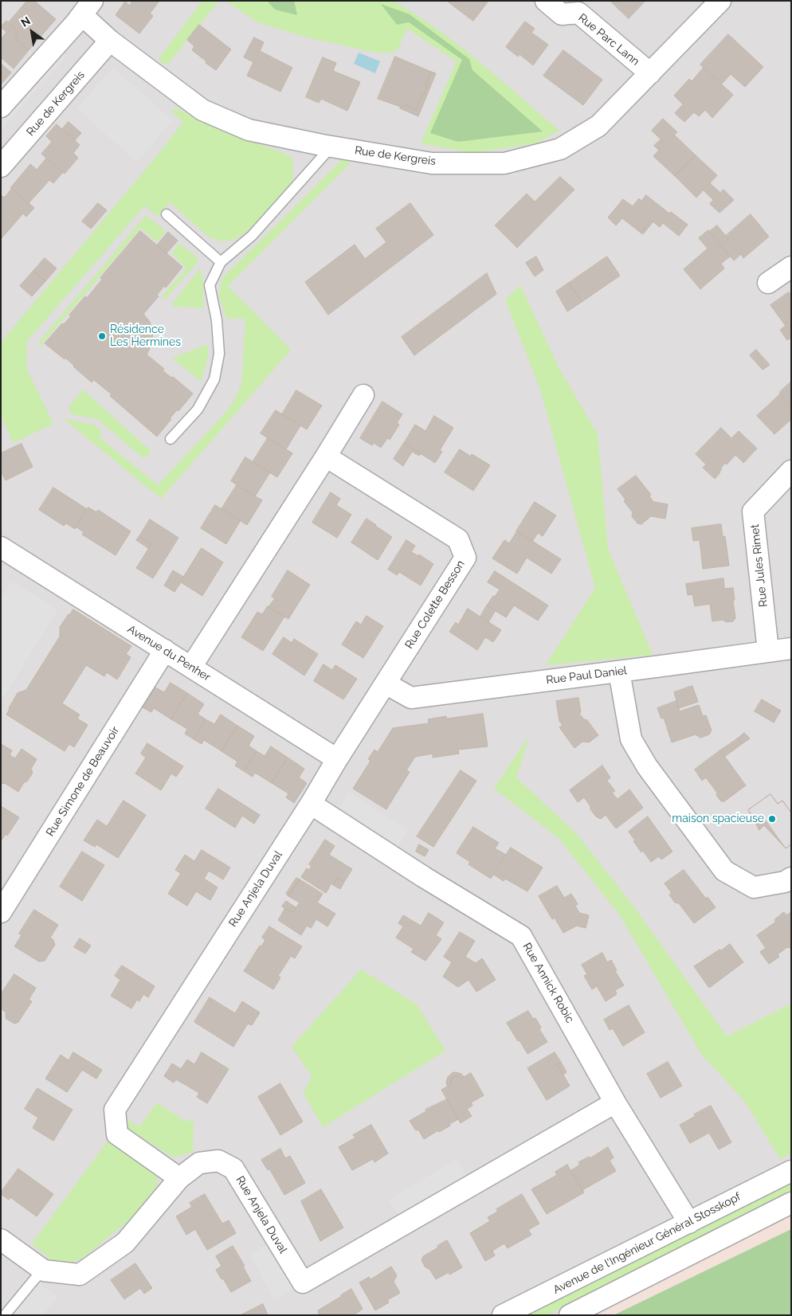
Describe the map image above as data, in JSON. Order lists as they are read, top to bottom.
{
  "streets": {
    "street": [
      "Rue Parc Lann",
      "Rue de Kergreis",
      "Rue Jules Rimet",
      "Rue Colette Besson",
      "Avenue du Penher",
      "Rue Paul Daniel",
      "Rue Simone de Beauvoir",
      "Rue Anjela Duval",
      "Rue Annick Robic",
      "Avenue de l'Ingénieur Général Stosskopf"
    ]
  },
  "crossings": [
    ["Rue Parc Lann", "Rue de Kergreis"],
    ["Rue Jules Rimet", "Rue Paul Daniel"],
    ["Rue Colette Besson", "Avenue du Penher"],
    ["Rue Colette Besson", "Rue Paul Daniel"],
    ["Rue Colette Besson", "Rue Anjela Duval"],
    ["Avenue du Penher", "Rue Simone de Beauvoir"],
    ["Avenue du Penher", "Rue Anjela Duval"],
    ["Rue Anjela Duval", "Rue Annick Robic"],
    ["Rue Annick Robic", "Avenue de l'Ingénieur Général Stosskopf"]
  ],
  "places": ["Résidence Les Hermines", "maison spacieuse"],
  "north": "top left"
}
